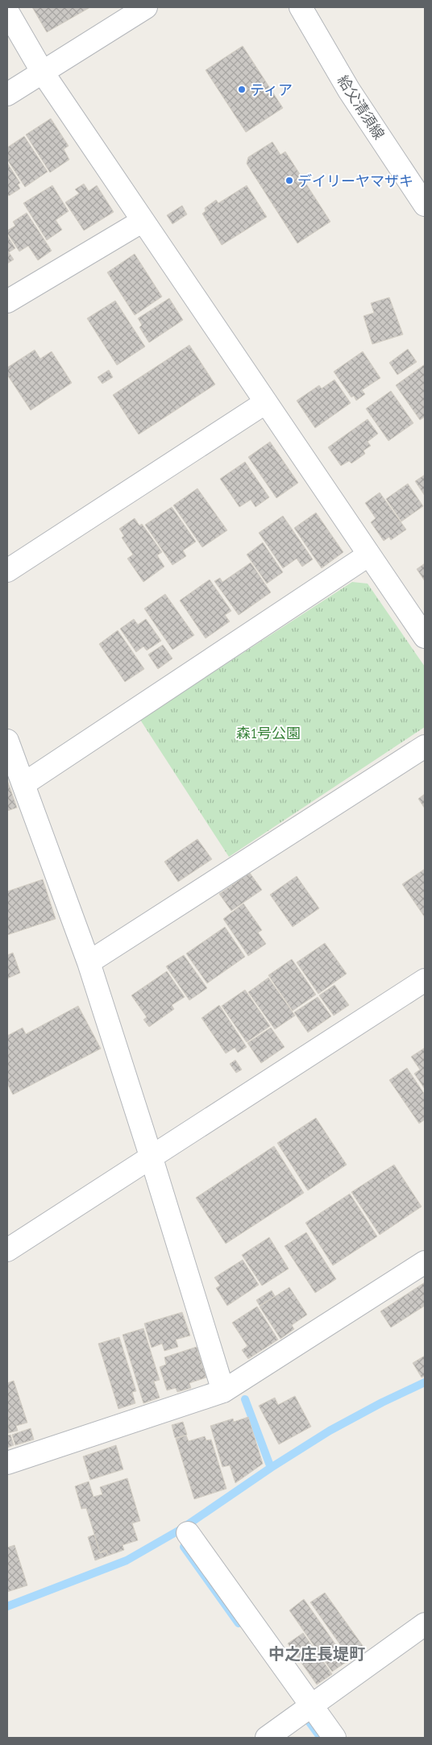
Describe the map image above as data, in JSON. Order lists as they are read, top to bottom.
{
  "streets": {
    "street": ["給父清須線"]
  },
  "districts": ["中之庄長堤町"],
  "parks": ["森1号公園"],
  "places": ["ティア", "デイリーヤマザキ"]
}
